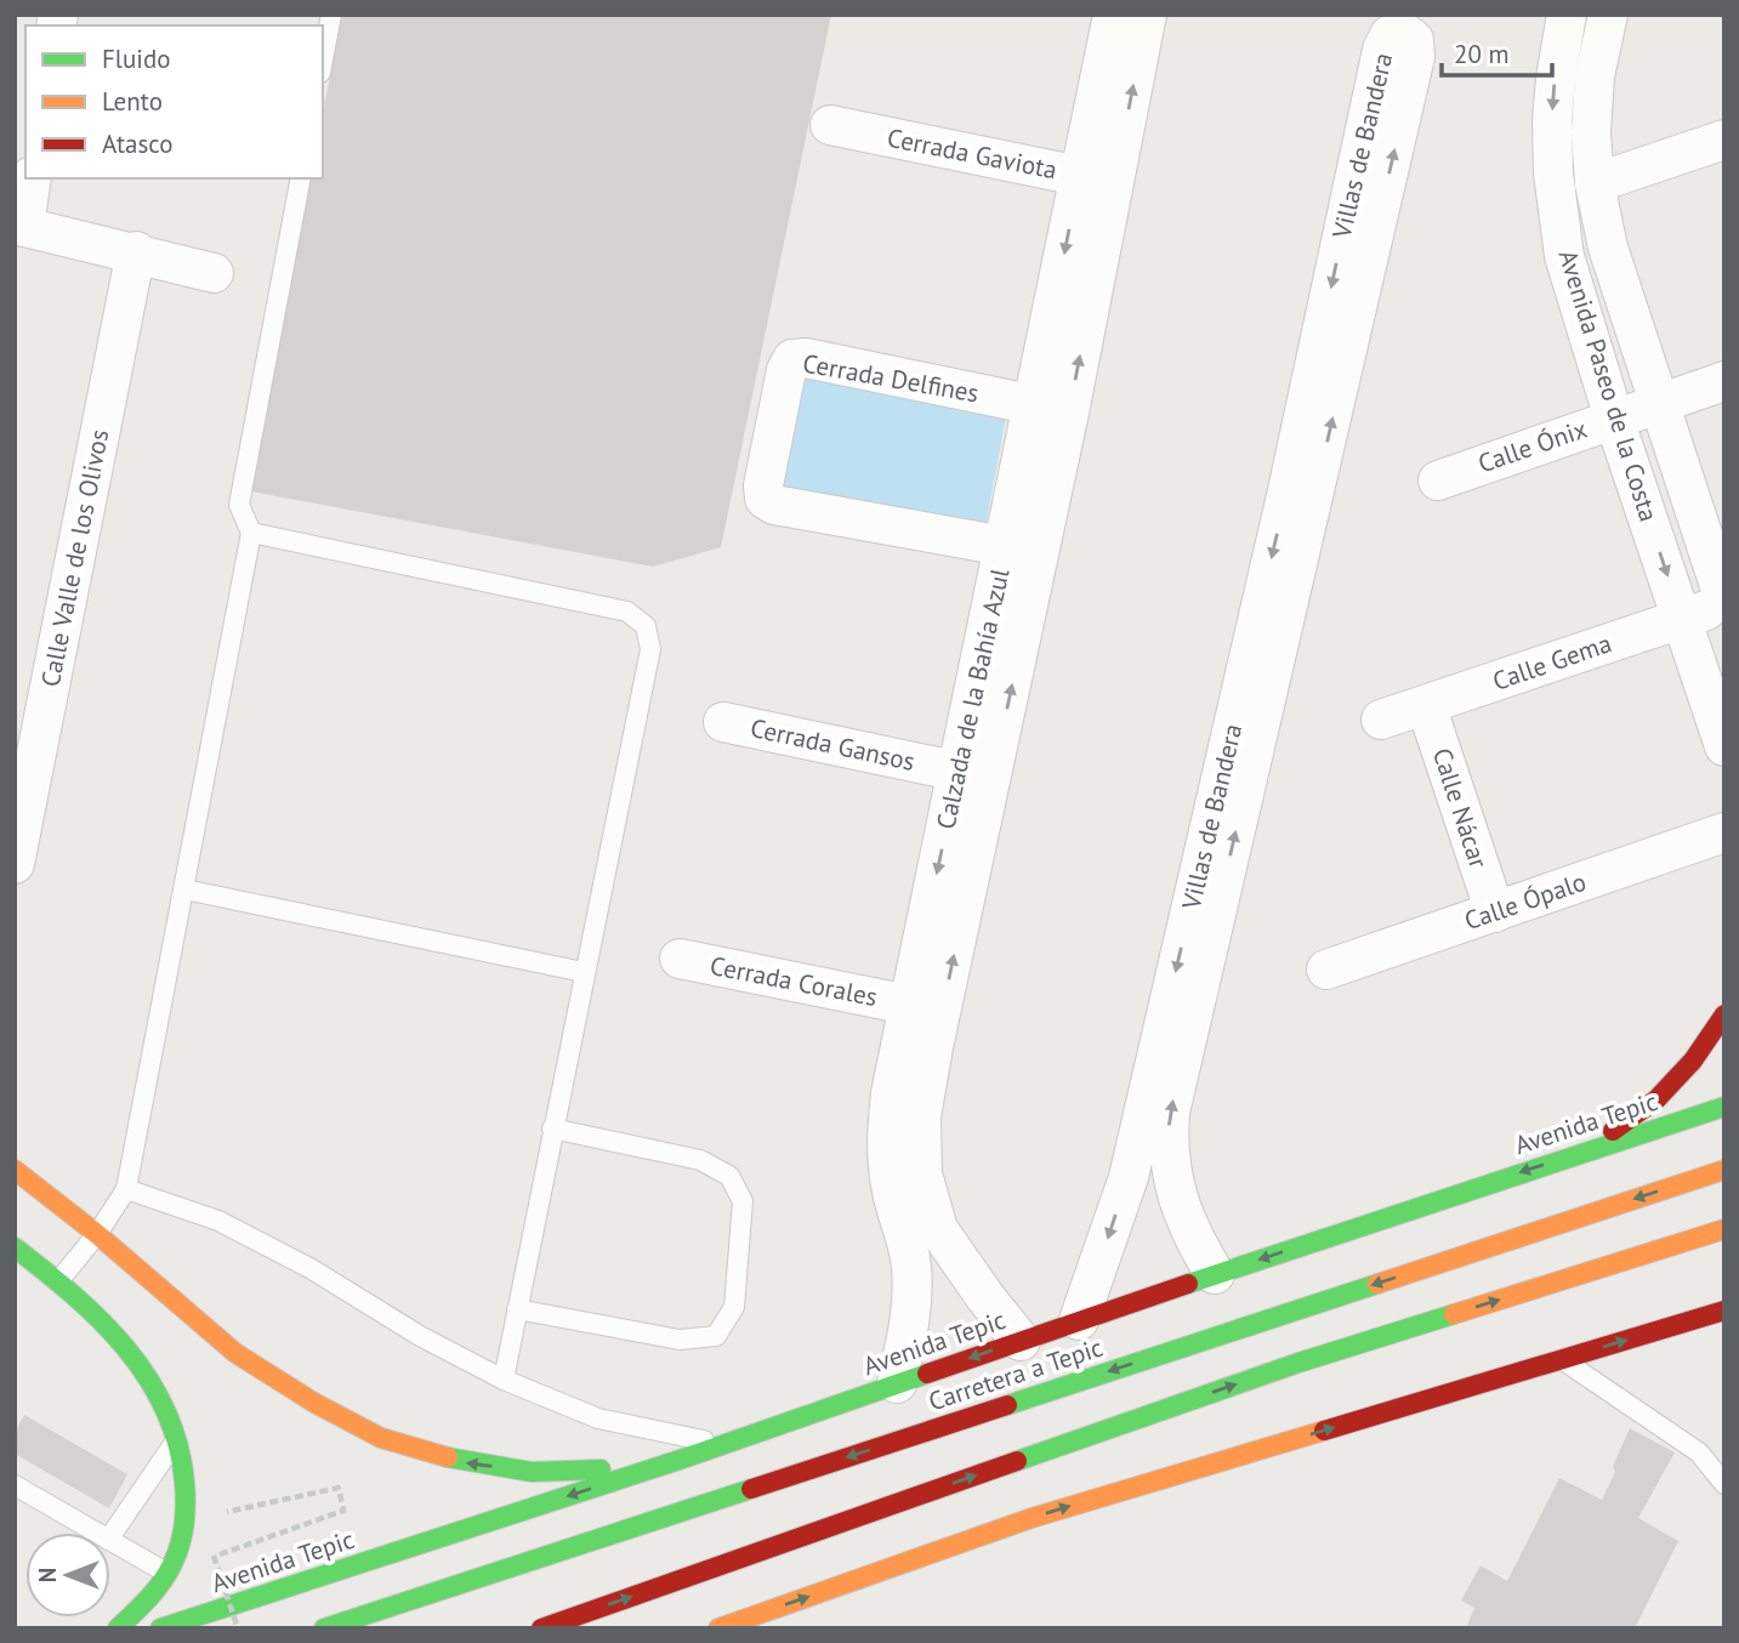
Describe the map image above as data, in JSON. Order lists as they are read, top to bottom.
{
  "streets": {
    "main road": ["Avenida Tepic", "Carretera a Tepic"],
    "street": [
      "Villas de Bandera",
      "Cerrada Gaviota",
      "Cerrada Delfines",
      "Avenida Paseo de la Costa",
      "Calle Ónix",
      "Calle Valle de los Olivos",
      "Calle Gema",
      "Calzada de la Bahía Azul",
      "Cerrada Gansos",
      "Calle Nácar",
      "Calle Ópalo",
      "Cerrada Corales"
    ]
  },
  "crossings": [
    ["Villas de Bandera", "Avenida Tepic"],
    ["Cerrada Gaviota", "Calzada de la Bahía Azul"],
    ["Cerrada Delfines", "Calzada de la Bahía Azul"],
    ["Avenida Paseo de la Costa", "Calle Ónix"],
    ["Avenida Paseo de la Costa", "Calle Gema"],
    ["Calle Gema", "Calle Nácar"],
    ["Calzada de la Bahía Azul", "Cerrada Gansos"],
    ["Calzada de la Bahía Azul", "Cerrada Corales"],
    ["Calzada de la Bahía Azul", "Avenida Tepic"],
    ["Calle Nácar", "Calle Ópalo"]
  ],
  "legend": ["Fluido", "Lento", "Atasco"],
  "scale_bar": "20 m",
  "north": "left"
}
